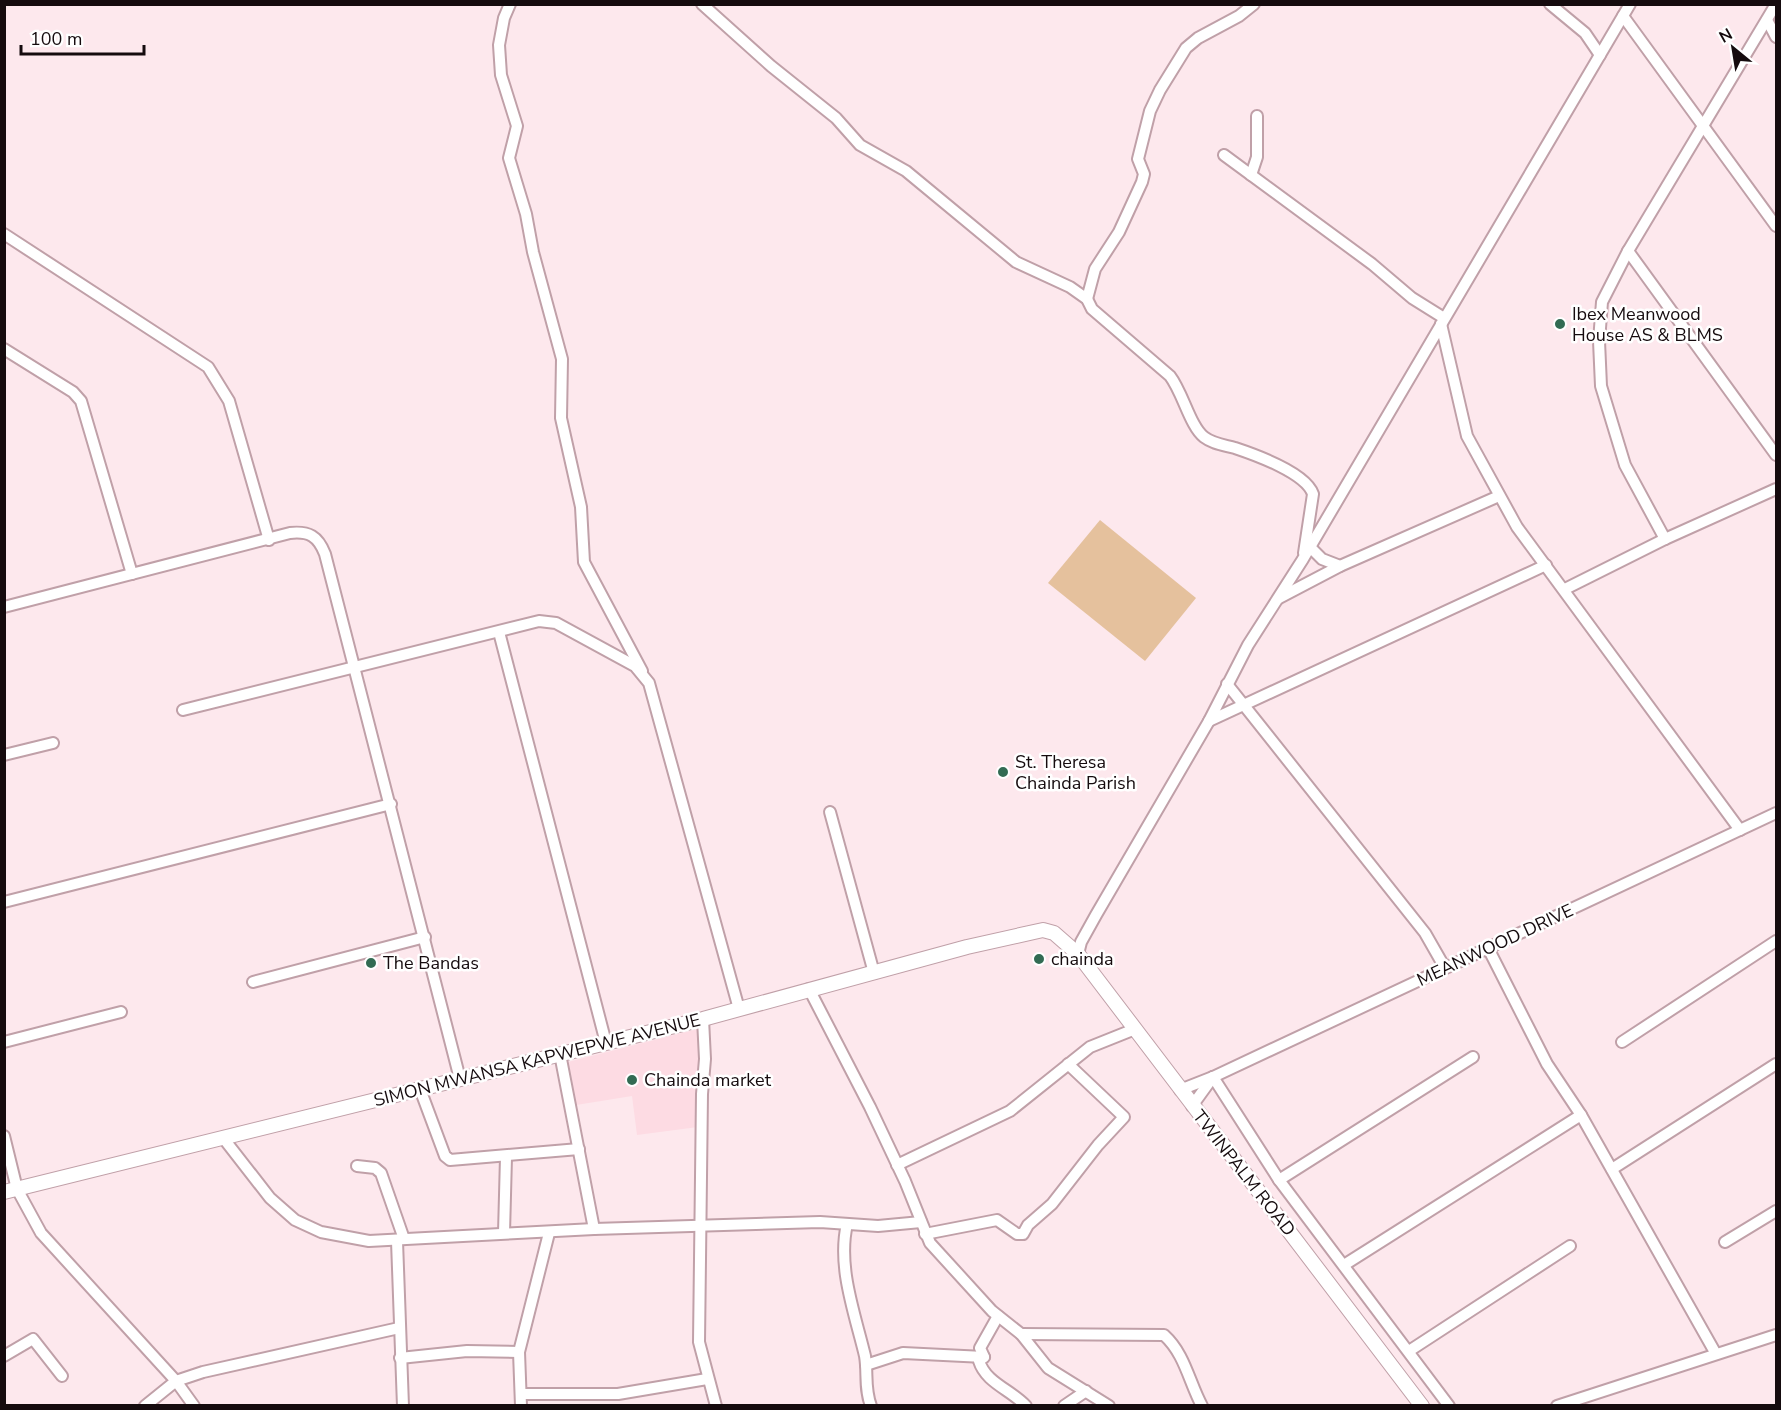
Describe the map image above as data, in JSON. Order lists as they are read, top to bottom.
{
  "streets": {
    "main road": ["SIMON MWANSA KAPWEPWE AVENUE", "TWINPALM ROAD"],
    "street": ["MEANWOOD DRIVE"]
  },
  "crossings": [
    ["MEANWOOD DRIVE", "TWINPALM ROAD"],
    ["SIMON MWANSA KAPWEPWE AVENUE", "TWINPALM ROAD"]
  ],
  "places": [
    "Ibex Meanwood House AS & BLMS",
    "St. Theresa Chainda Parish",
    "chainda",
    "The Bandas",
    "Chainda market"
  ],
  "scale_bar": "100 m",
  "north": "top left"
}
